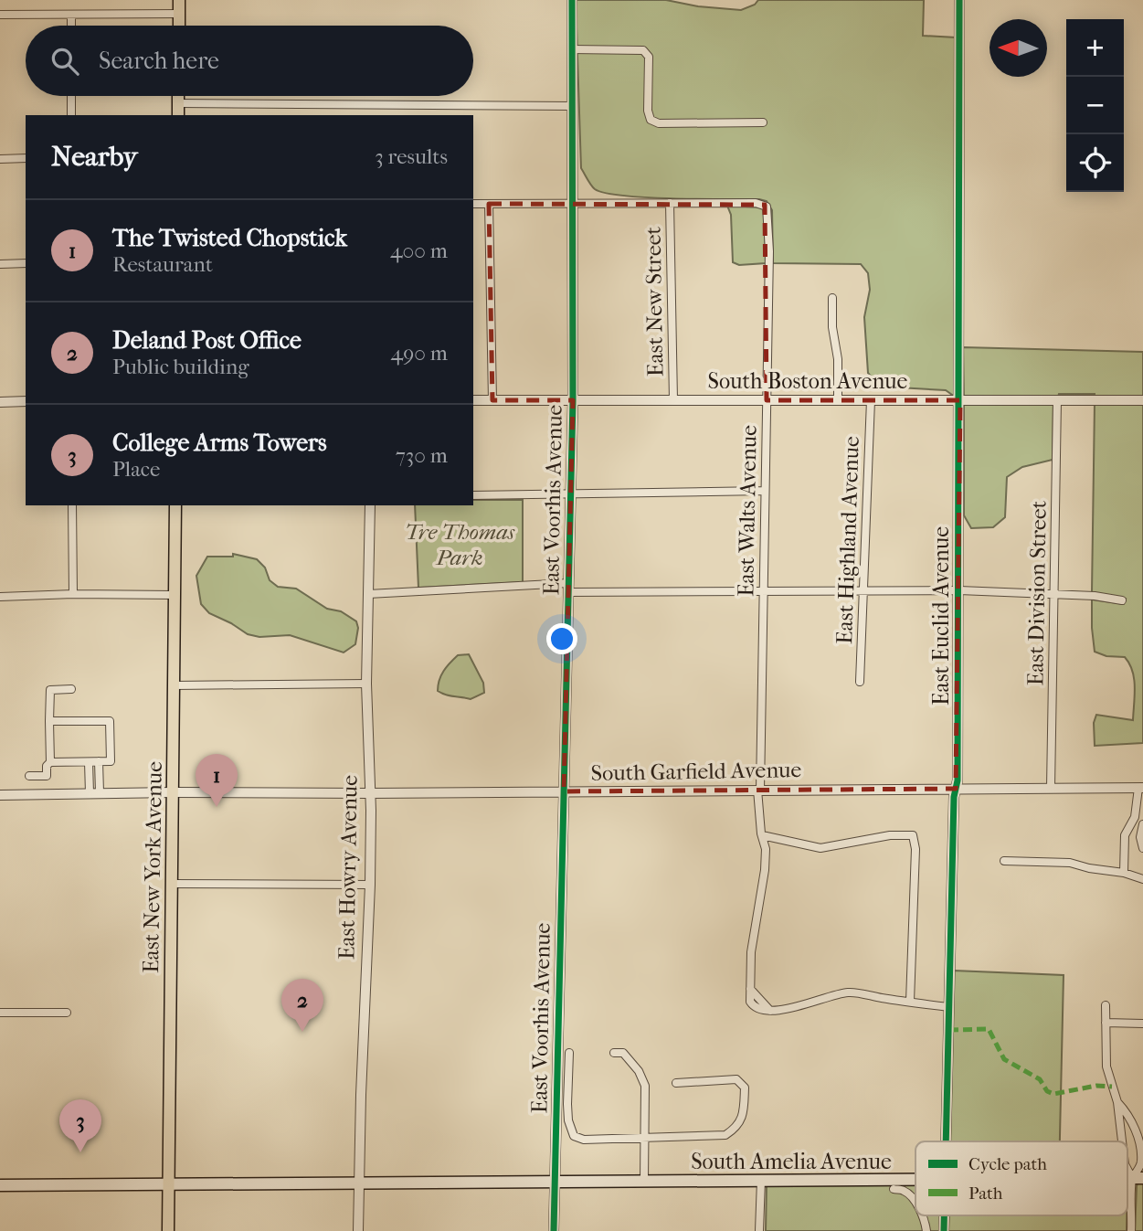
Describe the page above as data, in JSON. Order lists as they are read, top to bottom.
{
  "streets": {
    "main road": ["East New York Avenue", "South Amelia Avenue"],
    "street": [
      "East New Street",
      "South Boston Avenue",
      "East Voorhis Avenue",
      "East Walts Avenue",
      "East Highland Avenue",
      "East Division Street",
      "East Euclid Avenue",
      "South Garfield Avenue",
      "East Howry Avenue"
    ]
  },
  "crossings": [
    ["East New Street", "South Boston Avenue"],
    ["East New Street", "East Walts Avenue"],
    ["South Boston Avenue", "East Voorhis Avenue"],
    ["South Boston Avenue", "East Walts Avenue"],
    ["South Boston Avenue", "East Highland Avenue"],
    ["South Boston Avenue", "East Division Street"],
    ["South Boston Avenue", "East Euclid Avenue"],
    ["East Voorhis Avenue", "South Garfield Avenue"],
    ["East Voorhis Avenue", "South Amelia Avenue"],
    ["East Walts Avenue", "South Garfield Avenue"],
    ["East Division Street", "South Garfield Avenue"],
    ["East Euclid Avenue", "South Garfield Avenue"],
    ["South Garfield Avenue", "East New York Avenue"],
    ["South Garfield Avenue", "East Howry Avenue"],
    ["East New York Avenue", "South Amelia Avenue"],
    ["East Howry Avenue", "South Amelia Avenue"]
  ],
  "parks": ["Tre Thomas Park"],
  "legend": ["Cycle path", "Path"],
  "north": "left",
  "page": {
    "map_buttons": ["+", "−"],
    "search": "Search here",
    "heading": ["Nearby", "3 results"],
    "list": [
      {
        "mark": "1",
        "name": "The Twisted Chopstick",
        "note": "Restaurant",
        "value": "400 m"
      },
      {
        "mark": "2",
        "name": "Deland Post Office",
        "note": "Public building",
        "value": "490 m"
      },
      {
        "mark": "3",
        "name": "College Arms Towers",
        "note": "Place",
        "value": "730 m"
      }
    ],
    "pins": ["1", "2", "3"]
  }
}
